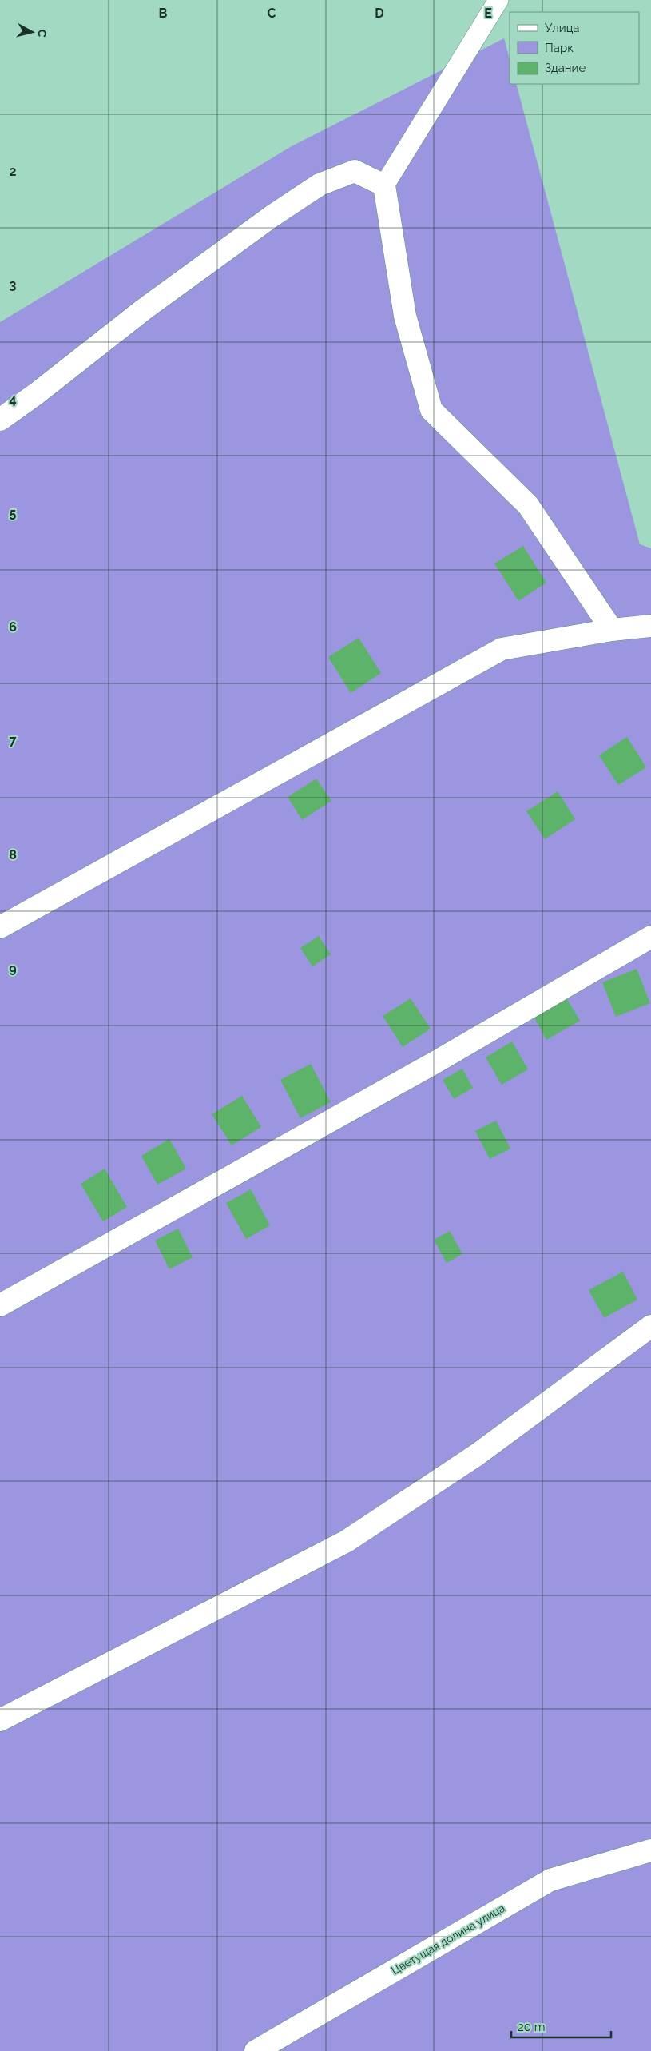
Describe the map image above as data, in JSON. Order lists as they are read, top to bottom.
{
  "streets": {
    "street": ["Цветущая долина улица"]
  },
  "legend": ["Улица", "Парк", "Здание"],
  "scale_bar": "20 m",
  "north": "right",
  "grid": {
    "columns": [
      "B",
      "C",
      "D",
      "E"
    ],
    "rows": [
      "2",
      "3",
      "4",
      "5",
      "6",
      "7",
      "8",
      "9"
    ]
  }
}
